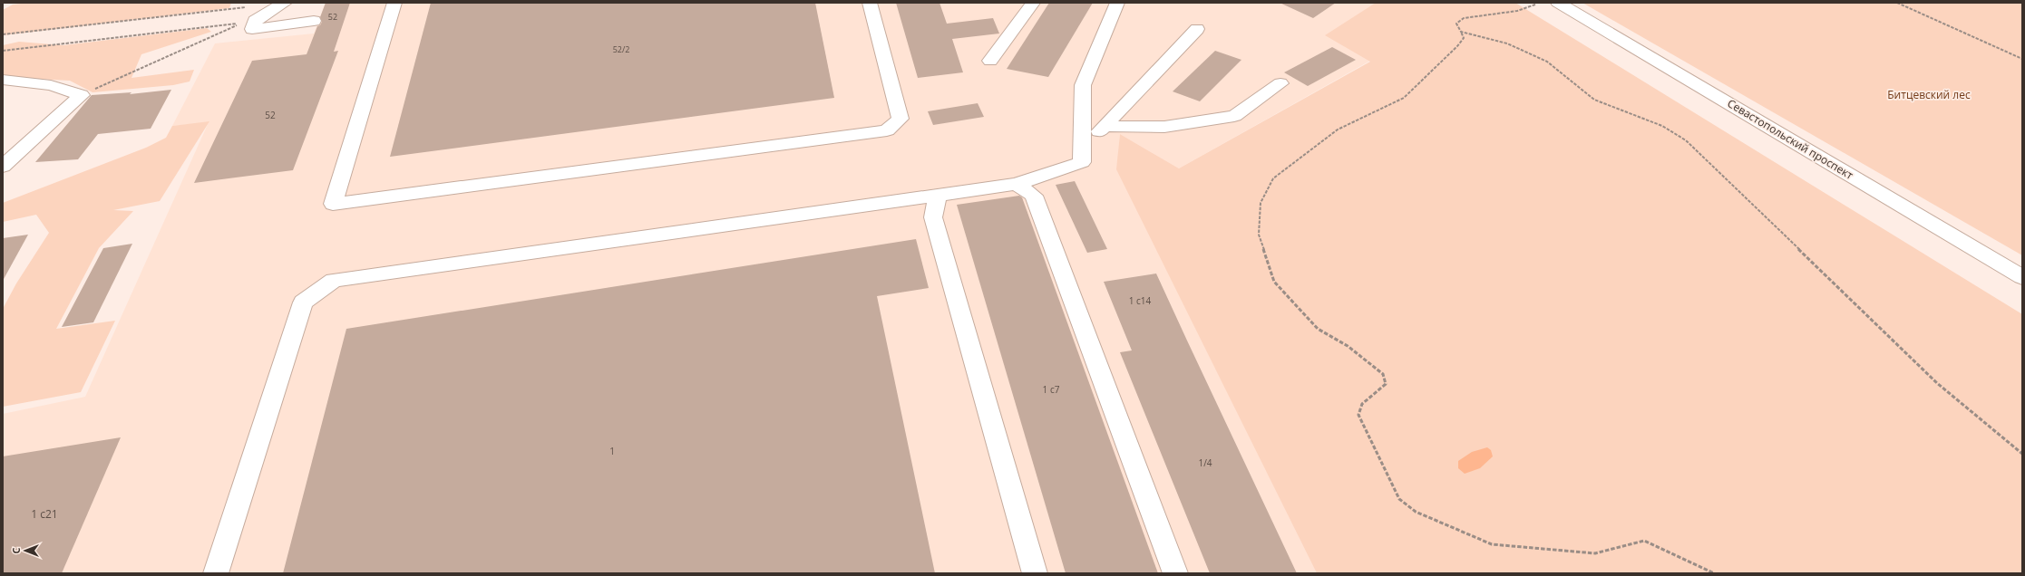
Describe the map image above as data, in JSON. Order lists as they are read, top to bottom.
{
  "streets": {
    "main road": ["Севастопольский проспект"]
  },
  "parks": ["Битцевский лес"],
  "house_numbers": [
    "52",
    "52/2",
    "52",
    "1 с14",
    "1 с7",
    "1",
    "1/4",
    "1 с21"
  ],
  "north": "left"
}
